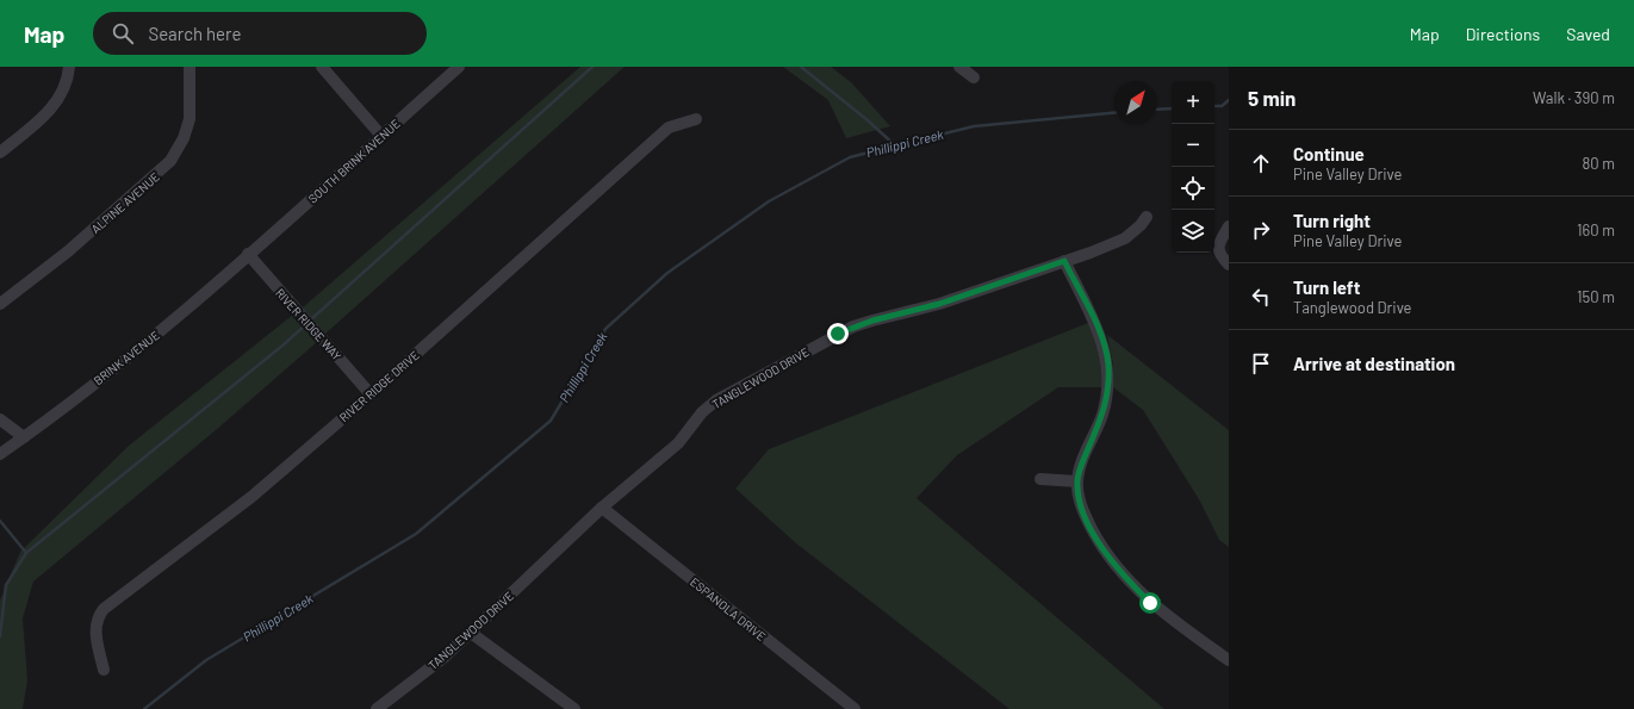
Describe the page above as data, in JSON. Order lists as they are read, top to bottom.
{
  "streets": {
    "street": [
      "SOUTH BRINK AVENUE",
      "ALPINE AVENUE",
      "RIVER RIDGE WAY",
      "BRINK AVENUE",
      "TANGLEWOOD DRIVE",
      "RIVER RIDGE DRIVE",
      "ESPANOLA DRIVE"
    ]
  },
  "crossings": [
    ["SOUTH BRINK AVENUE", "RIVER RIDGE WAY"],
    ["SOUTH BRINK AVENUE", "BRINK AVENUE"],
    ["RIVER RIDGE WAY", "BRINK AVENUE"],
    ["RIVER RIDGE WAY", "RIVER RIDGE DRIVE"],
    ["TANGLEWOOD DRIVE", "ESPANOLA DRIVE"]
  ],
  "water": ["Phillippi Creek"],
  "north": "top right",
  "page": {
    "header": "Map",
    "search": "Search here",
    "nav": ["Map", "Directions", "Saved"],
    "heading": ["5 min", "Walk · 390 m"],
    "map_buttons": ["+", "−"],
    "list": [
      ["Continue", "Pine Valley Drive", "80 m"],
      ["Turn right", "Pine Valley Drive", "160 m"],
      ["Turn left", "Tanglewood Drive", "150 m"],
      "Arrive at destination"
    ]
  }
}
